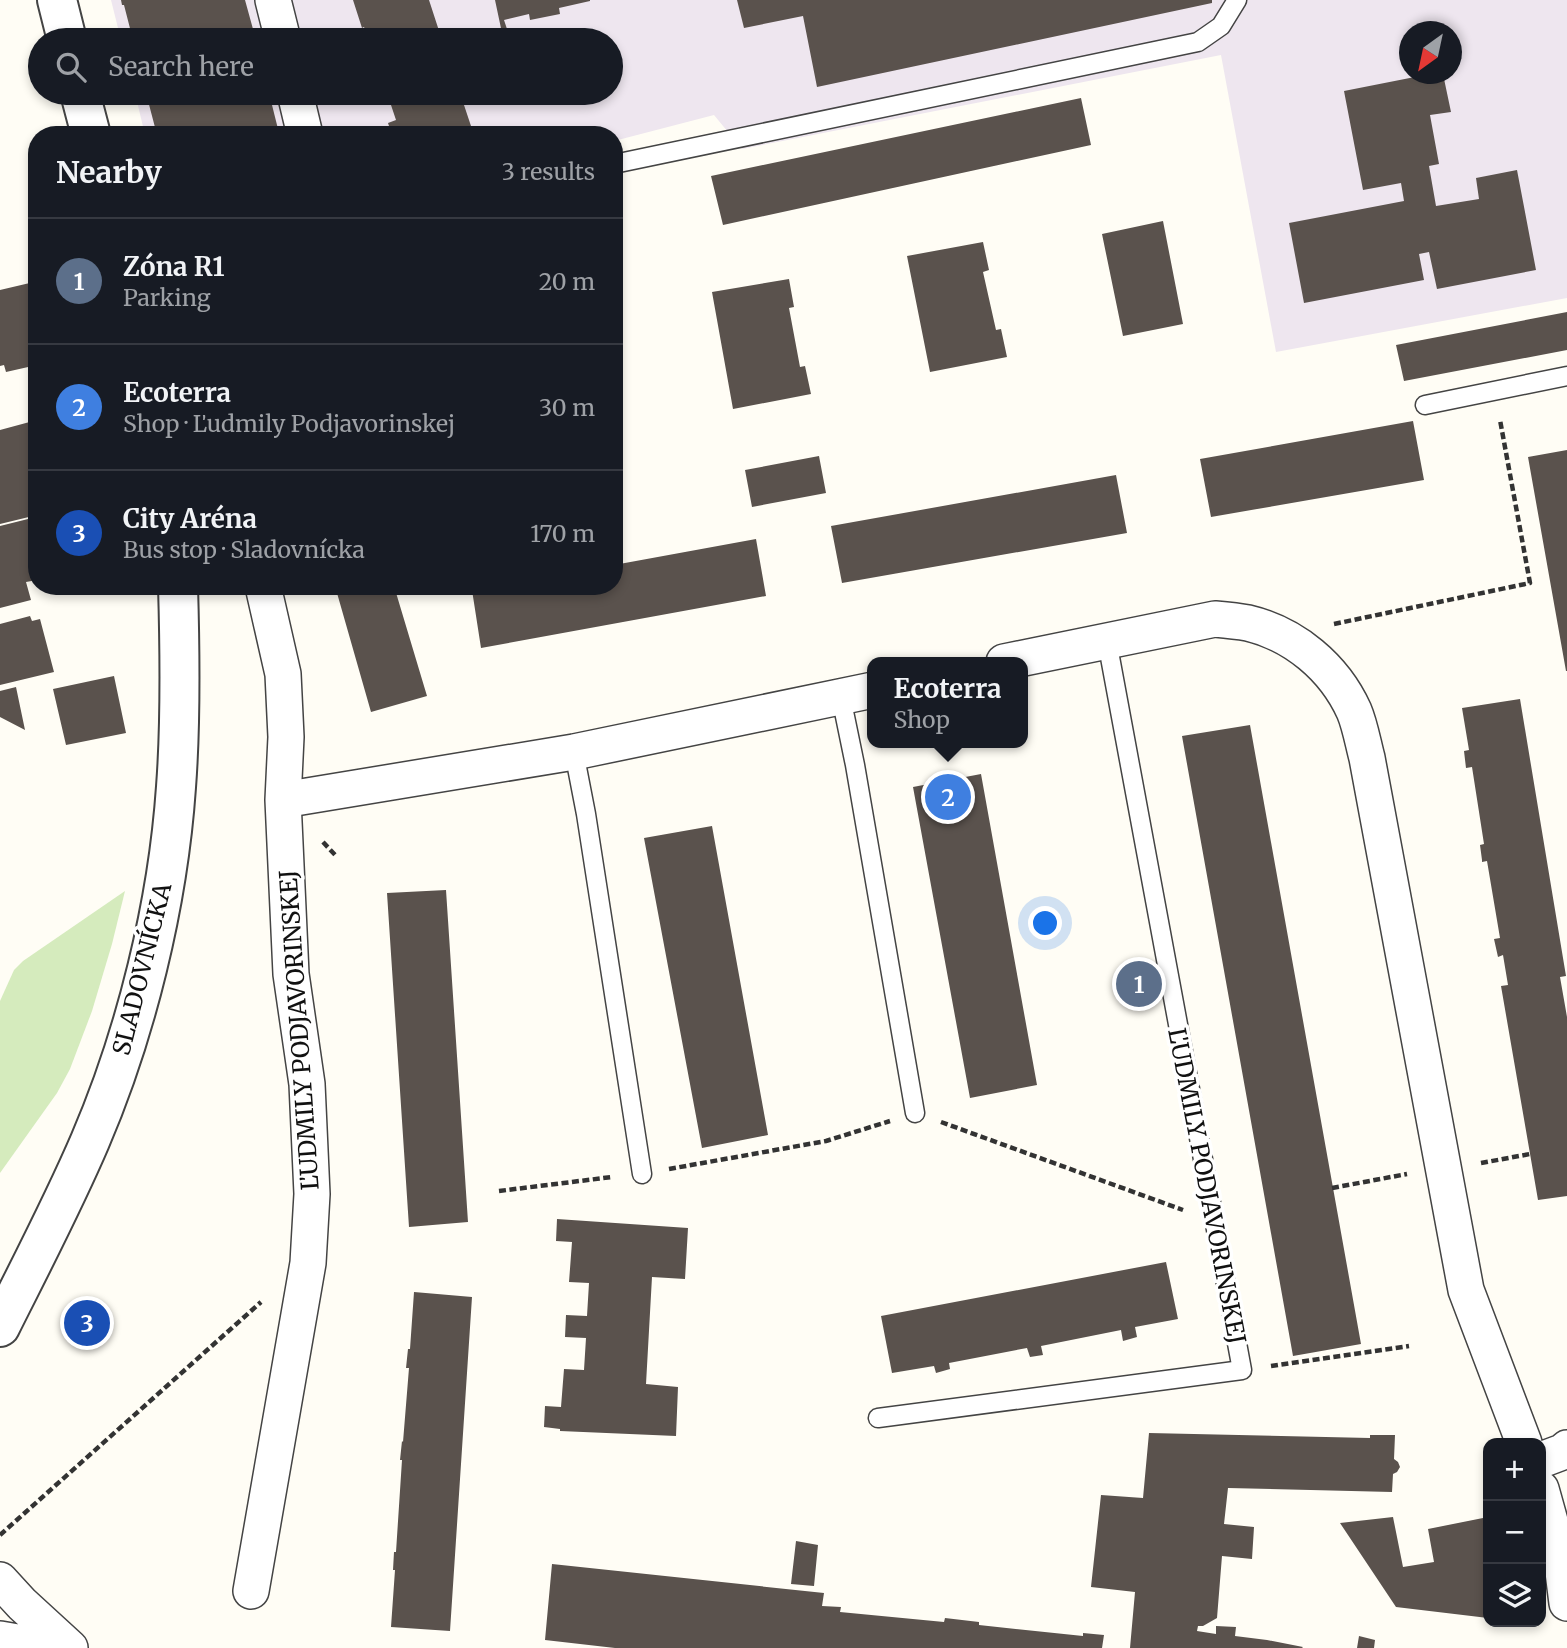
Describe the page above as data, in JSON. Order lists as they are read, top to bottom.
{
  "streets": {
    "street": ["SLADOVNÍCKA", "ĽUDMILY PODJAVORINSKEJ"]
  },
  "north": "bottom left",
  "page": {
    "search": "Search here",
    "heading": ["Nearby", "3 results"],
    "list": [
      {
        "mark": "1",
        "name": "Zóna R1",
        "note": "Parking",
        "value": "20 m"
      },
      {
        "mark": "2",
        "name": "Ecoterra",
        "note": "Shop · Ľudmily Podjavorinskej",
        "value": "30 m"
      },
      {
        "mark": "3",
        "name": "City Aréna",
        "note": "Bus stop · Sladovnícka",
        "value": "170 m"
      }
    ],
    "popup": ["Ecoterra", "Shop"],
    "pins": ["2", "1", "3"],
    "map_buttons": ["+", "−"]
  }
}
